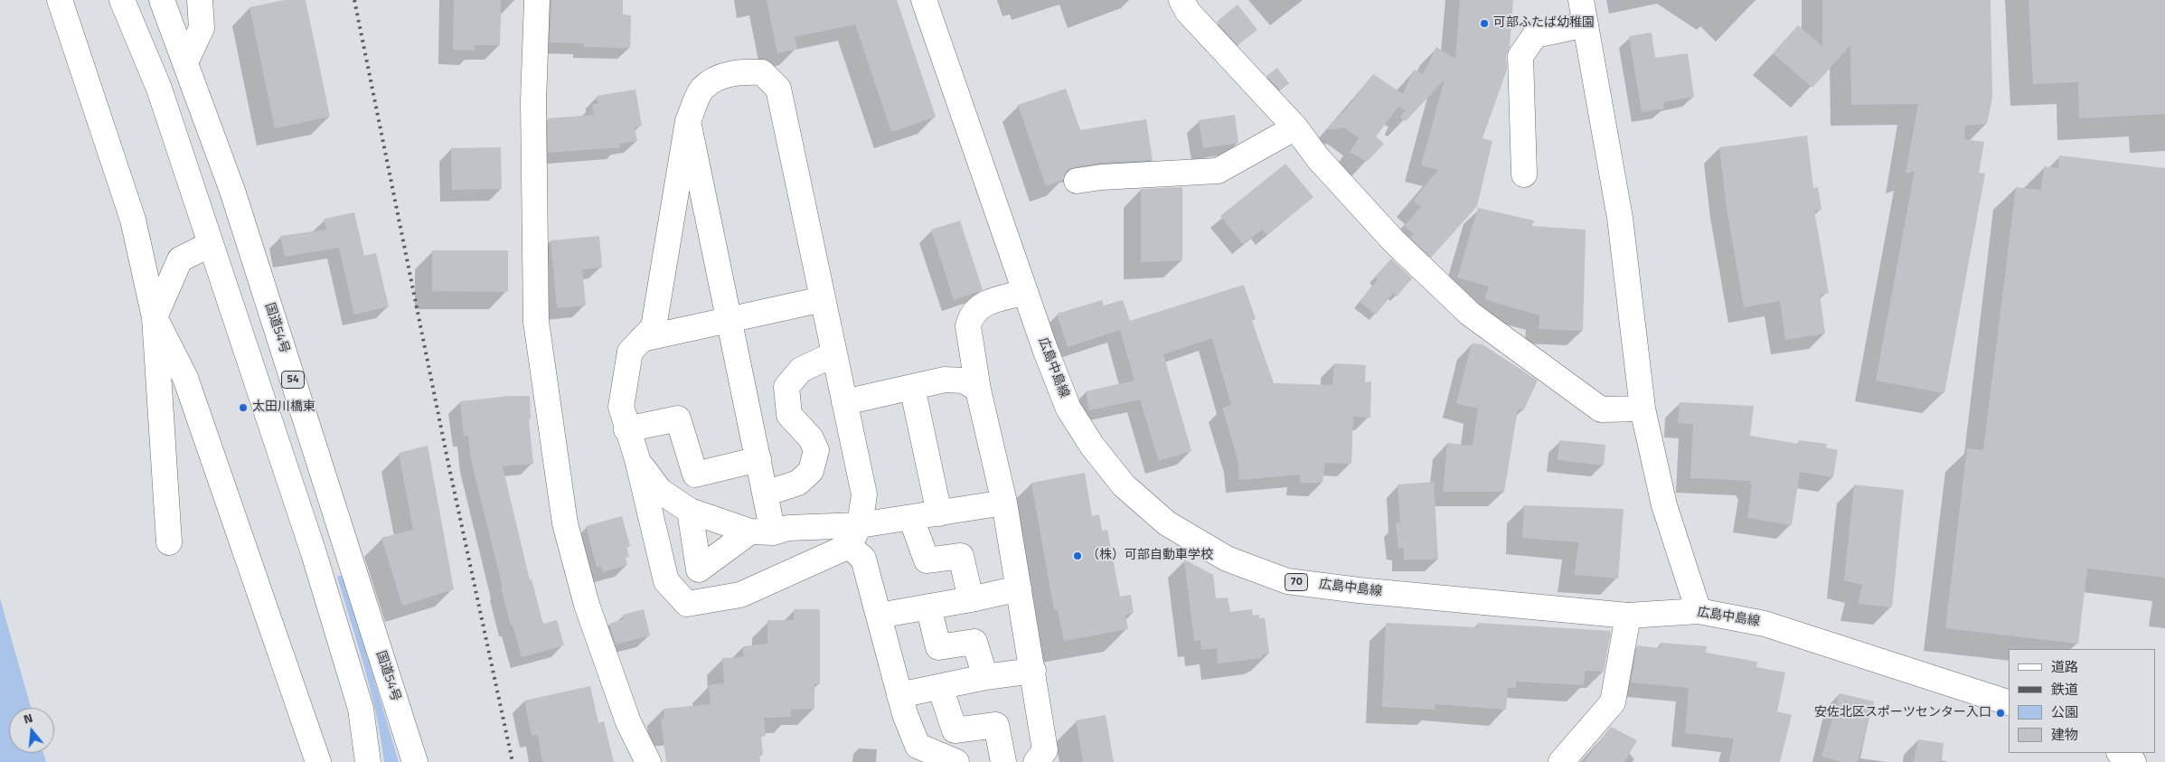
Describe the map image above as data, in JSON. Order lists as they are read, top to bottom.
{
  "streets": {
    "main road": [
      "国道54号",
      "広島中島線",
      "54",
      "70"
    ]
  },
  "places": [
    "可部ふたば幼稚園",
    "太田川橋東",
    "（株）可部自動車学校",
    "安佐北区スポーツセンター入口"
  ],
  "legend": [
    "道路",
    "鉄道",
    "公園",
    "建物"
  ],
  "north": "top"
}
